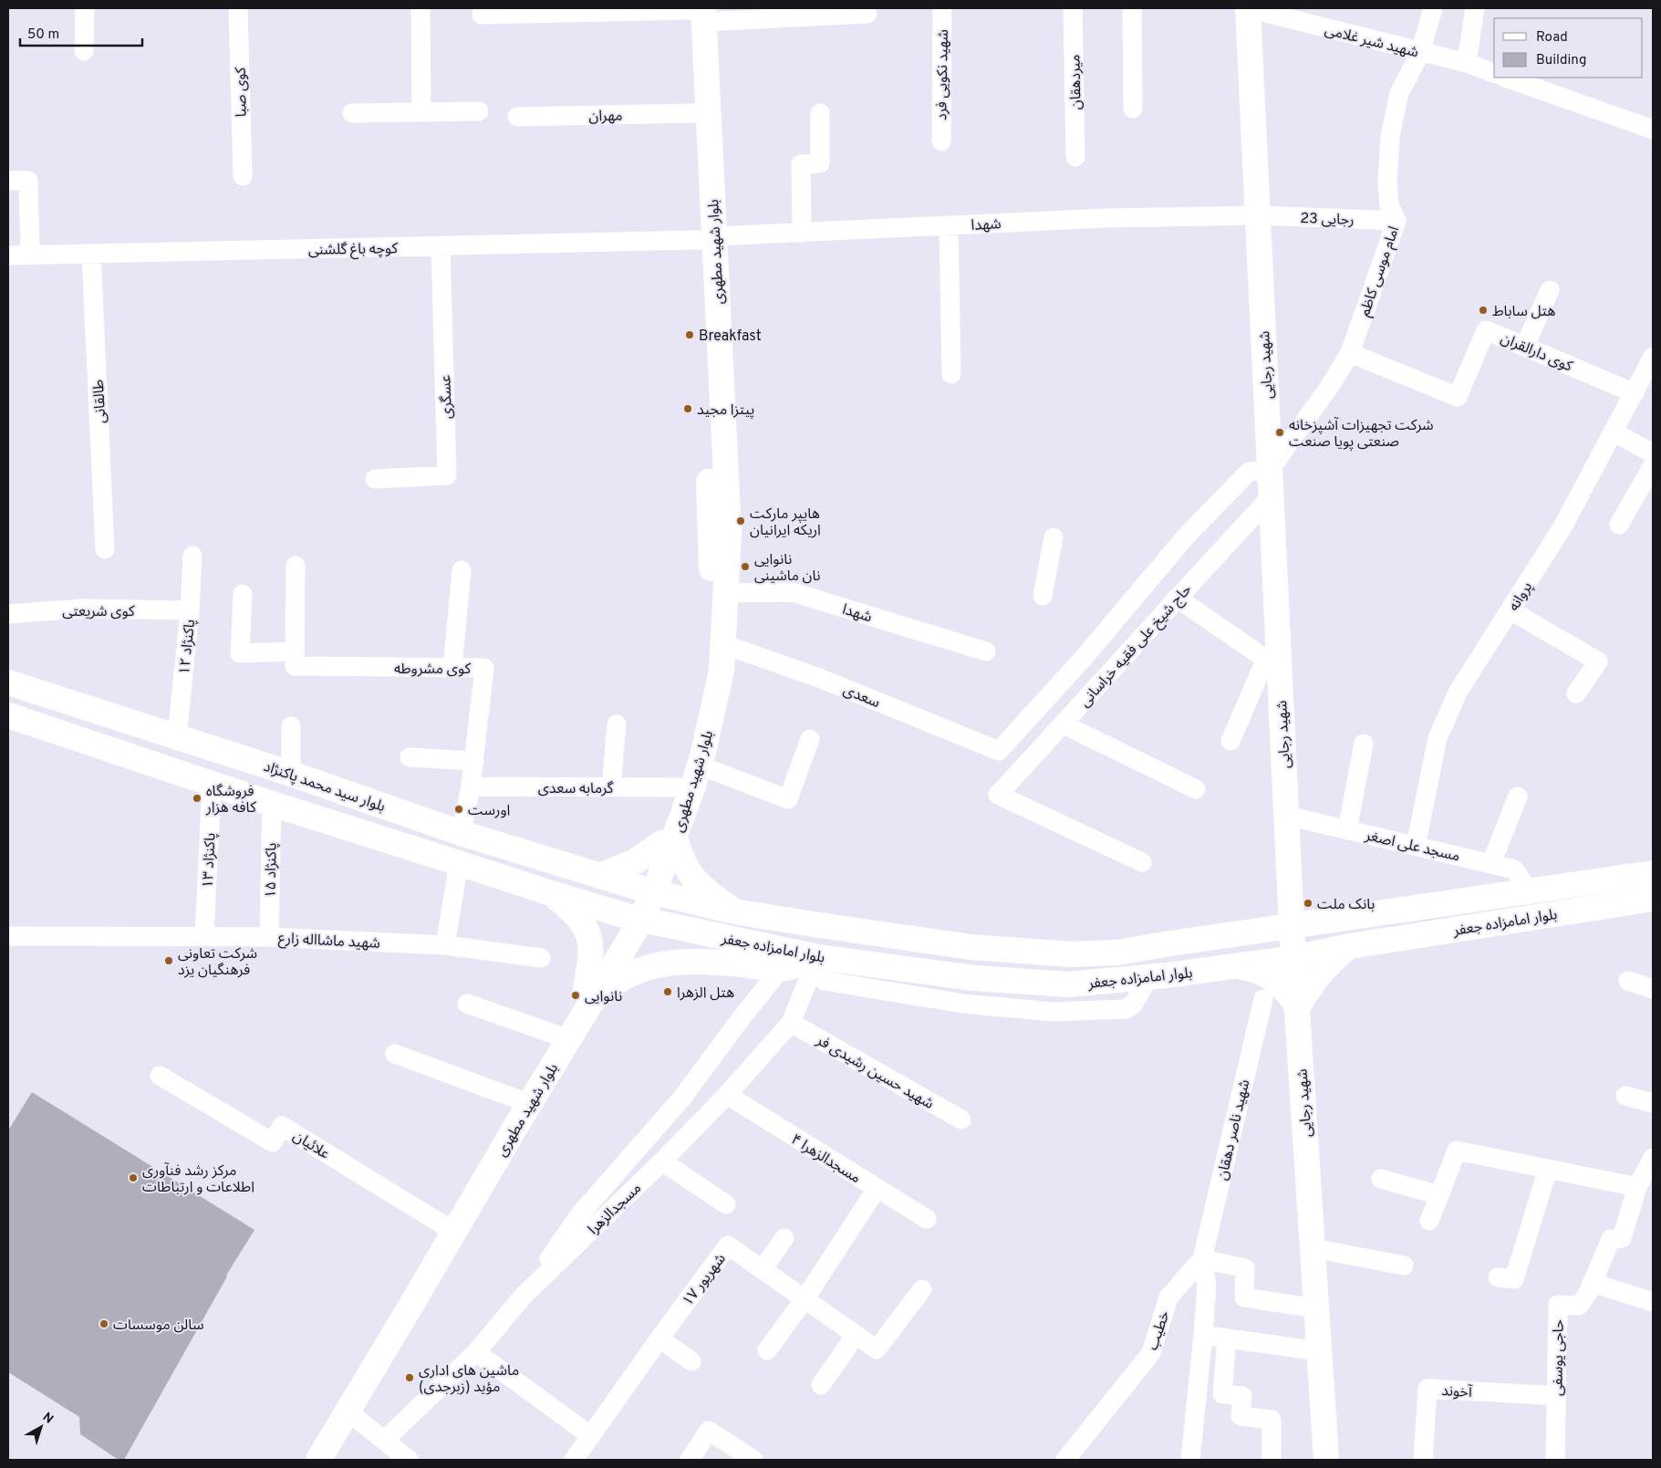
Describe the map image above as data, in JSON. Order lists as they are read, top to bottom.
{
  "streets": {
    "main road": [
      "بلوار شهید مطهری",
      "شهید رجایی",
      "بلوار سید محمد پاکنژاد",
      "بلوار امامزاده جعفر"
    ],
    "street": [
      "شهید شیر غلامی",
      "شهید نکویی فرد",
      "میردهقان",
      "کوی صبا",
      "مهران",
      "رجایی 23",
      "شهدا",
      "کوچه باغ گلشنی",
      "امام موسی کاظم",
      "کوی دارالقران",
      "عسگری",
      "طالقانی",
      "پروانه",
      "کوی شریعتی",
      "حاج شیخ علی فقیه خراسانی",
      "پاکنژاد ۱۲",
      "کوی مشروطه",
      "سعدی",
      "گرمابه سعدی",
      "مسجد علی اصغر",
      "پاکنژاد ۱۳",
      "پاکنژاد ۱۵",
      "شهید ماشااله زارع",
      "شهید حسین رشیدی فر",
      "شهید ناصر دهقان",
      "علائیان",
      "مسجدالزهرا ۴",
      "مسجدالزهرا",
      "۱۷ شهریور",
      "خطیب",
      "حاجی یوسفی",
      "آخوند"
    ]
  },
  "crossings": [
    ["شهید شیر غلامی", "امام موسی کاظم"],
    ["شهید شیر غلامی", "شهید رجایی"],
    ["مهران", "بلوار شهید مطهری"],
    ["رجایی 23", "شهدا"],
    ["رجایی 23", "امام موسی کاظم"],
    ["رجایی 23", "شهید رجایی"],
    ["شهدا", "کوچه باغ گلشنی"],
    ["شهدا", "بلوار شهید مطهری"],
    ["شهدا", "شهید رجایی"],
    ["کوچه باغ گلشنی", "بلوار شهید مطهری"],
    ["کوچه باغ گلشنی", "عسگری"],
    ["کوچه باغ گلشنی", "طالقانی"],
    ["بلوار شهید مطهری", "سعدی"],
    ["بلوار شهید مطهری", "بلوار سید محمد پاکنژاد"],
    ["بلوار شهید مطهری", "گرمابه سعدی"],
    ["بلوار شهید مطهری", "بلوار امامزاده جعفر"],
    ["بلوار شهید مطهری", "علائیان"],
    ["امام موسی کاظم", "کوی دارالقران"],
    ["امام موسی کاظم", "شهید رجایی"],
    ["امام موسی کاظم", "حاج شیخ علی فقیه خراسانی"],
    ["کوی دارالقران", "پروانه"],
    ["شهید رجایی", "حاج شیخ علی فقیه خراسانی"],
    ["شهید رجایی", "مسجد علی اصغر"],
    ["شهید رجایی", "بلوار امامزاده جعفر"],
    ["پروانه", "مسجد علی اصغر"],
    ["کوی شریعتی", "پاکنژاد ۱۲"],
    ["حاج شیخ علی فقیه خراسانی", "سعدی"],
    ["پاکنژاد ۱۲", "بلوار سید محمد پاکنژاد"],
    ["کوی مشروطه", "بلوار سید محمد پاکنژاد"],
    ["کوی مشروطه", "گرمابه سعدی"],
    ["بلوار سید محمد پاکنژاد", "بلوار امامزاده جعفر"],
    ["مسجد علی اصغر", "بلوار امامزاده جعفر"],
    ["پاکنژاد ۱۳", "شهید ماشااله زارع"],
    ["پاکنژاد ۱۵", "شهید ماشااله زارع"],
    ["بلوار امامزاده جعفر", "مسجدالزهرا"],
    ["شهید حسین رشیدی فر", "مسجدالزهرا"],
    ["شهید ناصر دهقان", "خطیب"],
    ["مسجدالزهرا ۴", "مسجدالزهرا"],
    ["حاجی یوسفی", "آخوند"]
  ],
  "places": [
    "هتل ساباط",
    "Breakfast",
    "پیتزا مجید",
    "شرکت تجهیزات آشپزخانه صنعتی پویا صنعت",
    "هایپر مارکت اریکه ایرانیان",
    "نانوایی نان ماشینی",
    "فروشگاه کافه هزار",
    "اورست",
    "بانک ملت",
    "شرکت تعاونی فرهنگیان یزد",
    "هتل الزهرا",
    "نانوایی",
    "مرکز رشد فنآوری اطلاعات و ارتباطات",
    "سالن موسسات",
    "ماشین های اداری مؤید (زبرجدی)"
  ],
  "legend": ["Road", "Building"],
  "scale_bar": "50 m",
  "north": "top right"
}
